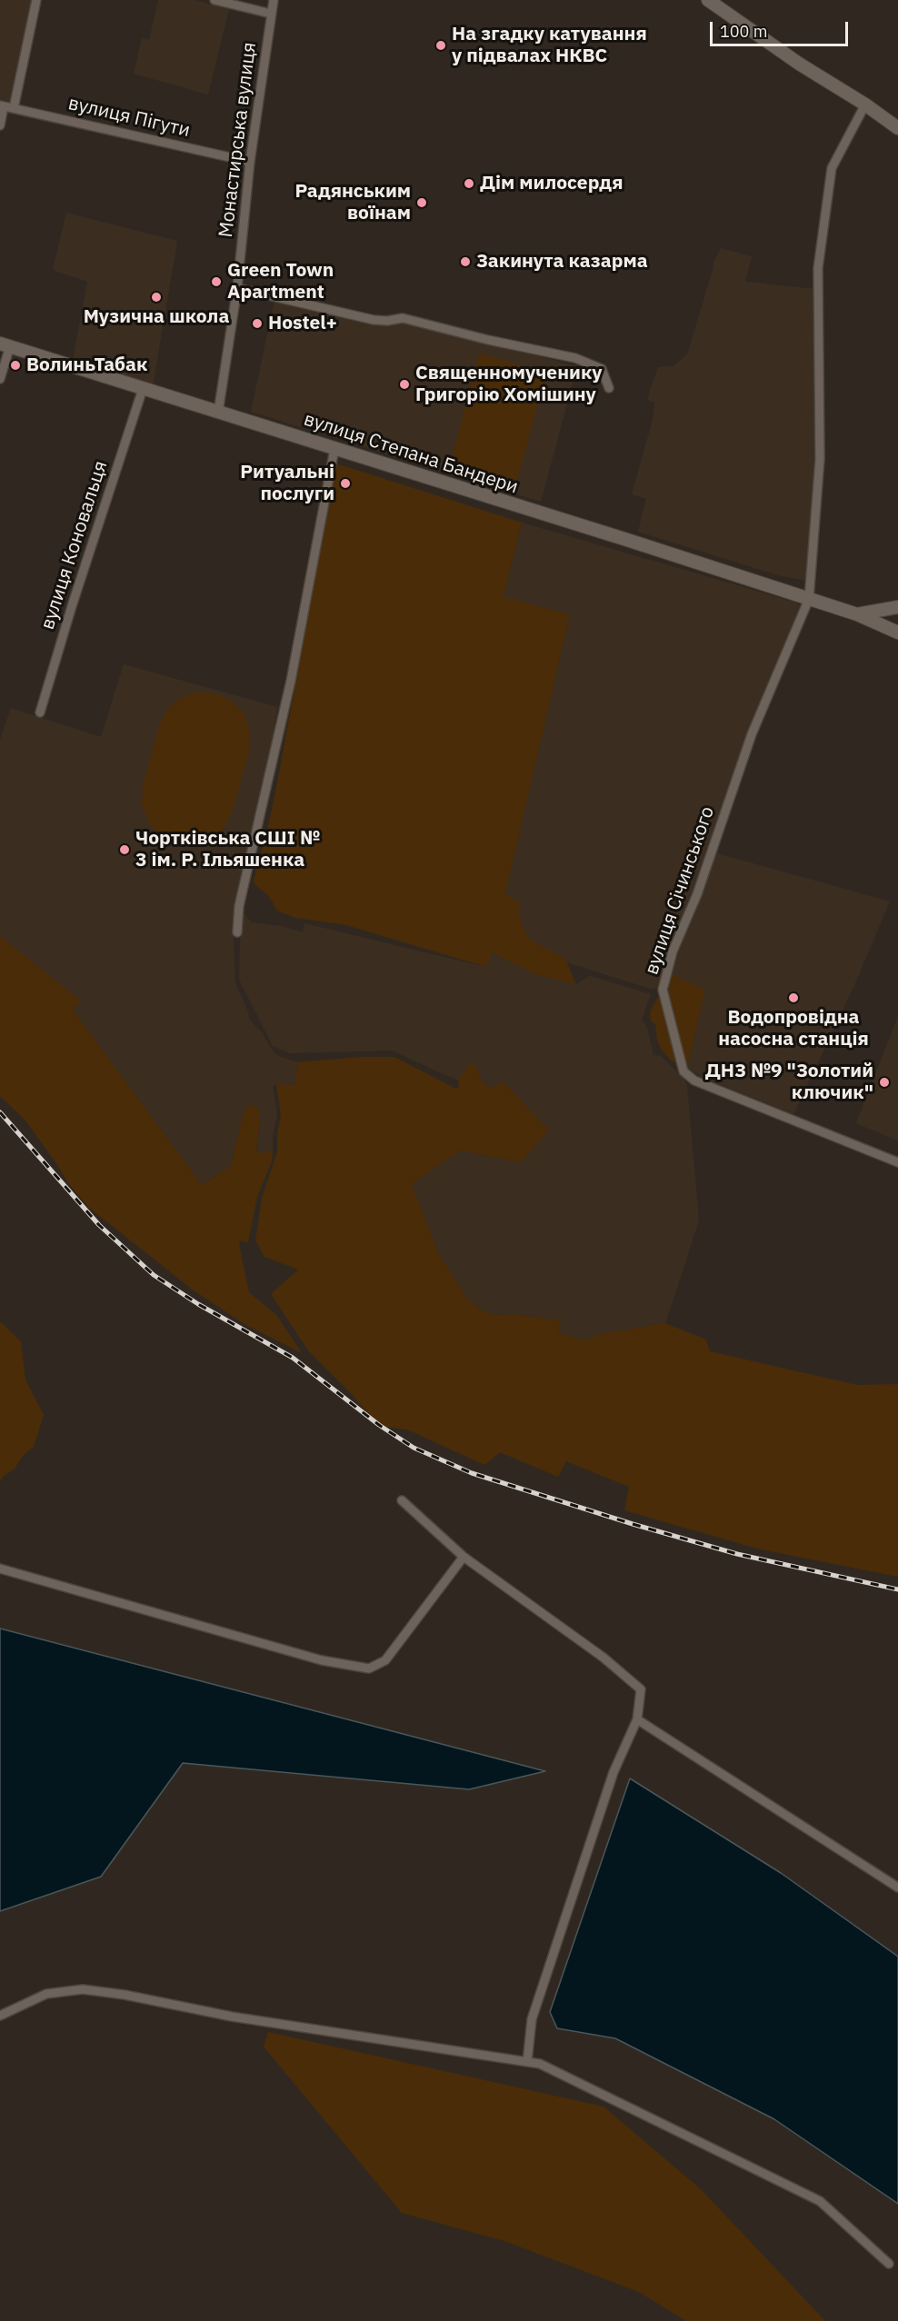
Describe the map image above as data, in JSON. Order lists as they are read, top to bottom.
{
  "streets": {
    "street": [
      "вулиця Пігути",
      "Монастирська вулиця",
      "вулиця Степана Бандери",
      "вулиця Коновальця",
      "вулиця Січинського"
    ]
  },
  "crossings": [
    ["вулиця Пігути", "Монастирська вулиця"],
    ["Монастирська вулиця", "вулиця Степана Бандери"],
    ["вулиця Степана Бандери", "вулиця Коновальця"],
    ["вулиця Степана Бандери", "вулиця Січинського"]
  ],
  "places": [
    "На згадку катування у підвалах НКВС",
    "Дім милосердя",
    "Радянським воїнам",
    "Закинута казарма",
    "Green Town Apartment",
    "Музична школа",
    "Hostel+",
    "ВолиньТабак",
    "Священномученику Григорію Хомішину",
    "Ритуальні послуги",
    "Чортківська СШІ № 3 ім. Р. Ільяшенка",
    "Водопровідна насосна станція",
    "ДНЗ №9 \"Золотий ключик\""
  ],
  "scale_bar": "100 m"
}
